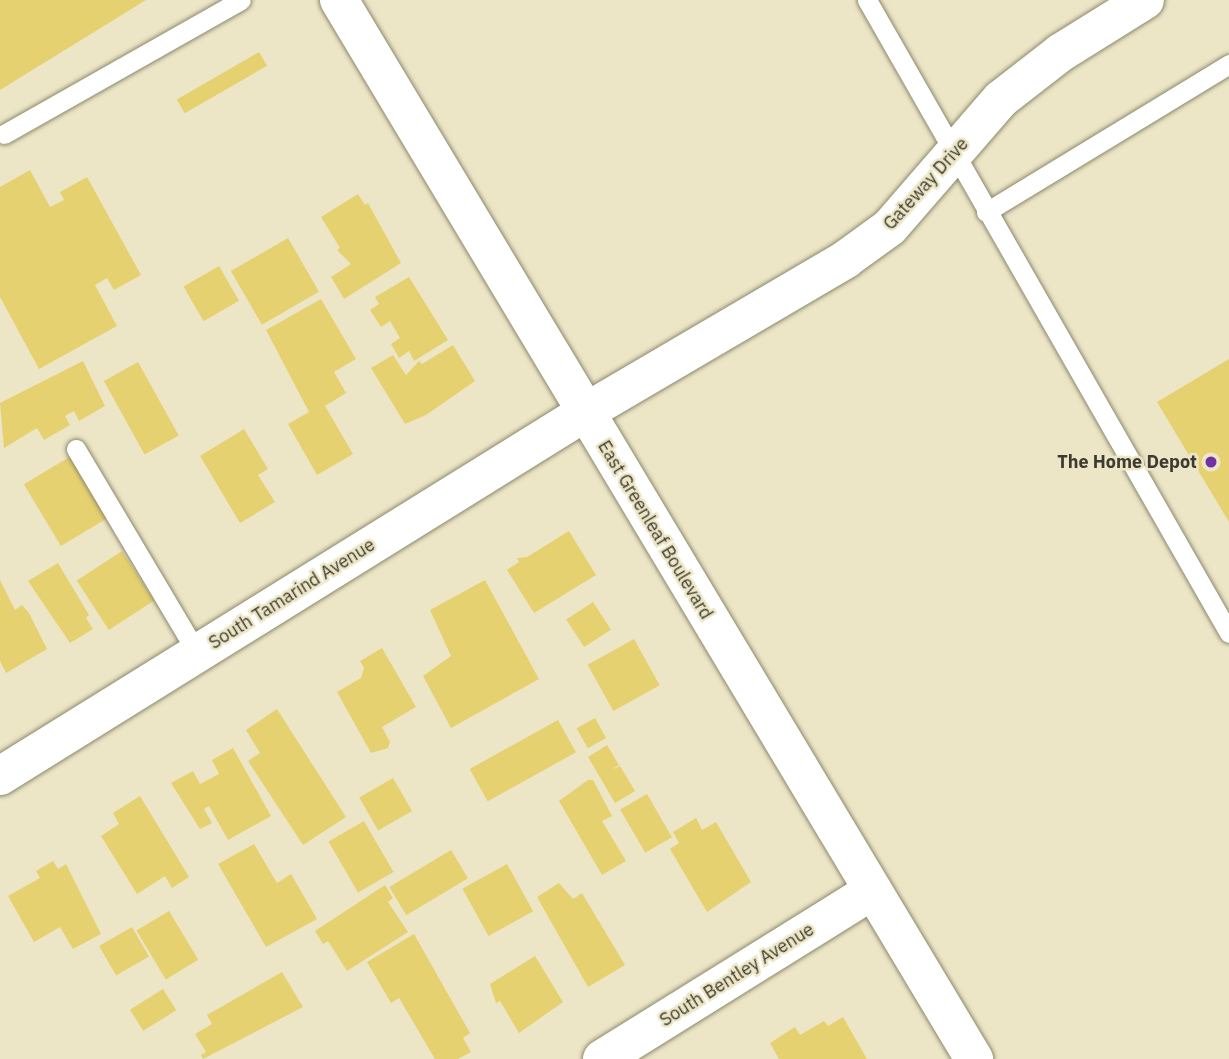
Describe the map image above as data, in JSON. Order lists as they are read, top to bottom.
{
  "streets": {
    "street": [
      "Gateway Drive",
      "East Greenleaf Boulevard",
      "South Tamarind Avenue",
      "South Bentley Avenue"
    ]
  },
  "crossings": [
    ["Gateway Drive", "East Greenleaf Boulevard"],
    ["Gateway Drive", "South Tamarind Avenue"],
    ["East Greenleaf Boulevard", "South Tamarind Avenue"],
    ["East Greenleaf Boulevard", "South Bentley Avenue"]
  ],
  "places": ["The Home Depot"]
}
